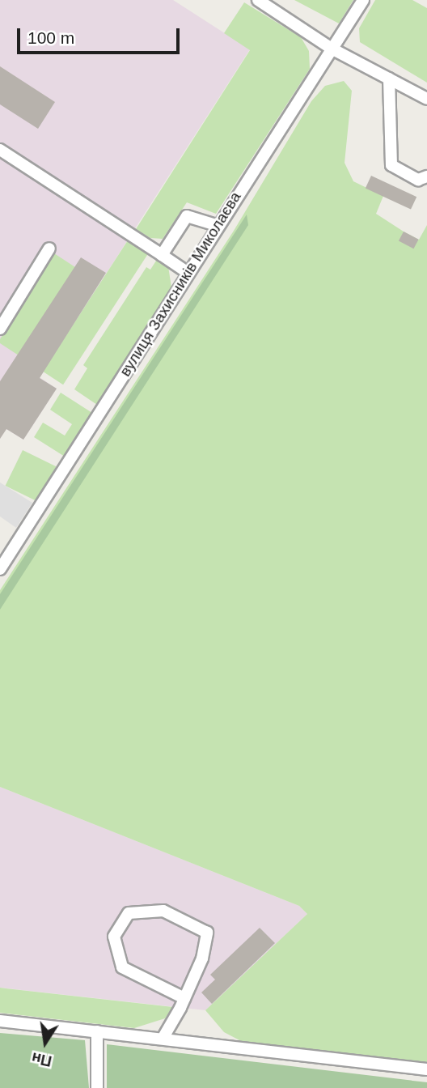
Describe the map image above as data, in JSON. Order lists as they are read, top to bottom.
{
  "streets": {
    "street": ["вулиця Захисників Миколаєва"]
  },
  "scale_bar": "100 m",
  "north": "bottom"
}
